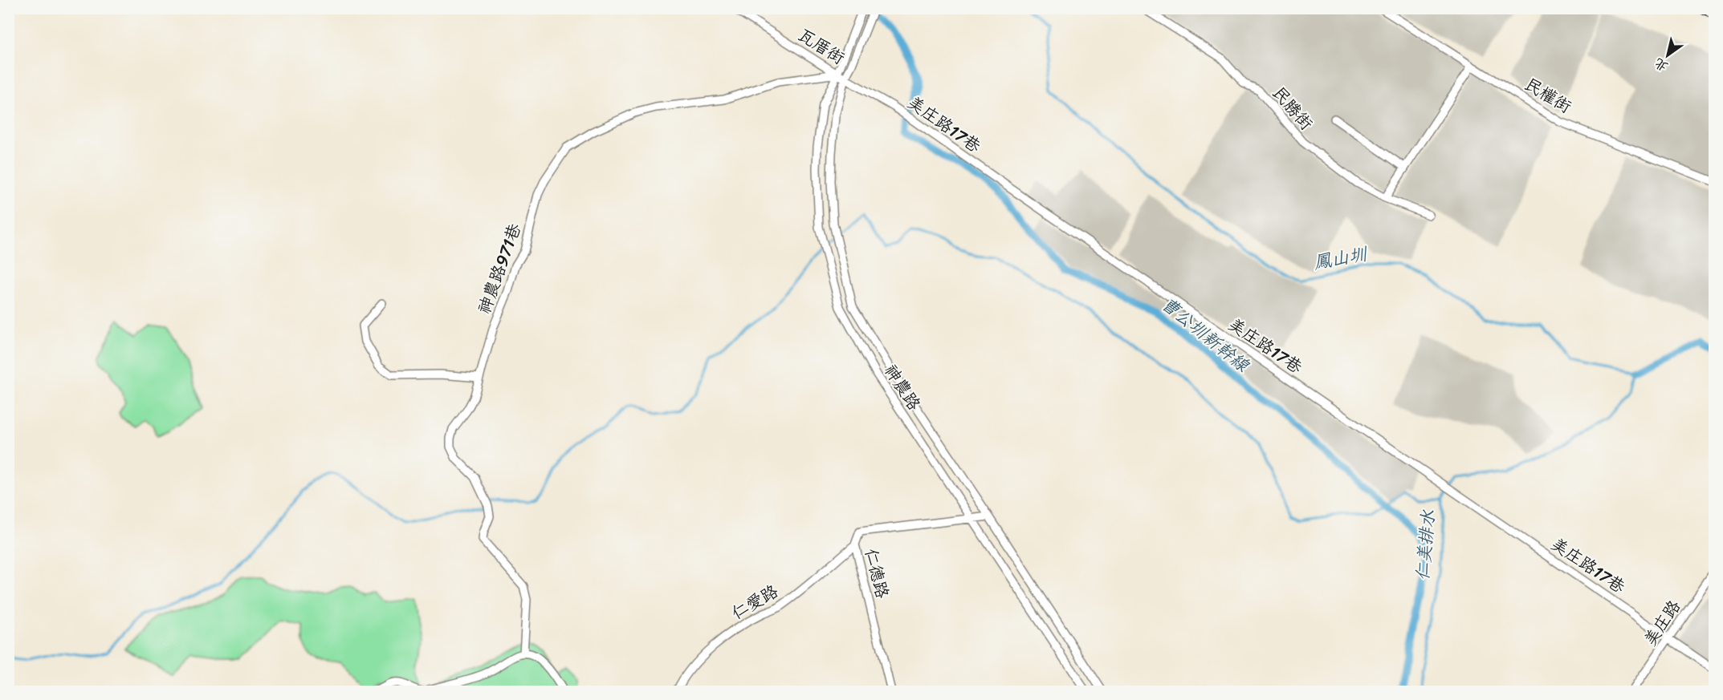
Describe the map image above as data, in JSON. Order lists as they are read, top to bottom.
{
  "streets": {
    "street": [
      "瓦厝街",
      "民權街",
      "民勝街",
      "美庄路17巷",
      "神農路971巷",
      "神農路",
      "仁德路",
      "仁愛路",
      "美庄路"
    ]
  },
  "crossings": [
    ["瓦厝街", "美庄路17巷"],
    ["瓦厝街", "神農路971巷"],
    ["瓦厝街", "神農路"],
    ["美庄路17巷", "神農路"],
    ["美庄路17巷", "美庄路"],
    ["神農路971巷", "神農路"],
    ["神農路", "仁德路"],
    ["仁德路", "仁愛路"]
  ],
  "water": ["鳳山圳", "曹公圳新幹線", "仁美排水"],
  "north": "bottom left"
}
